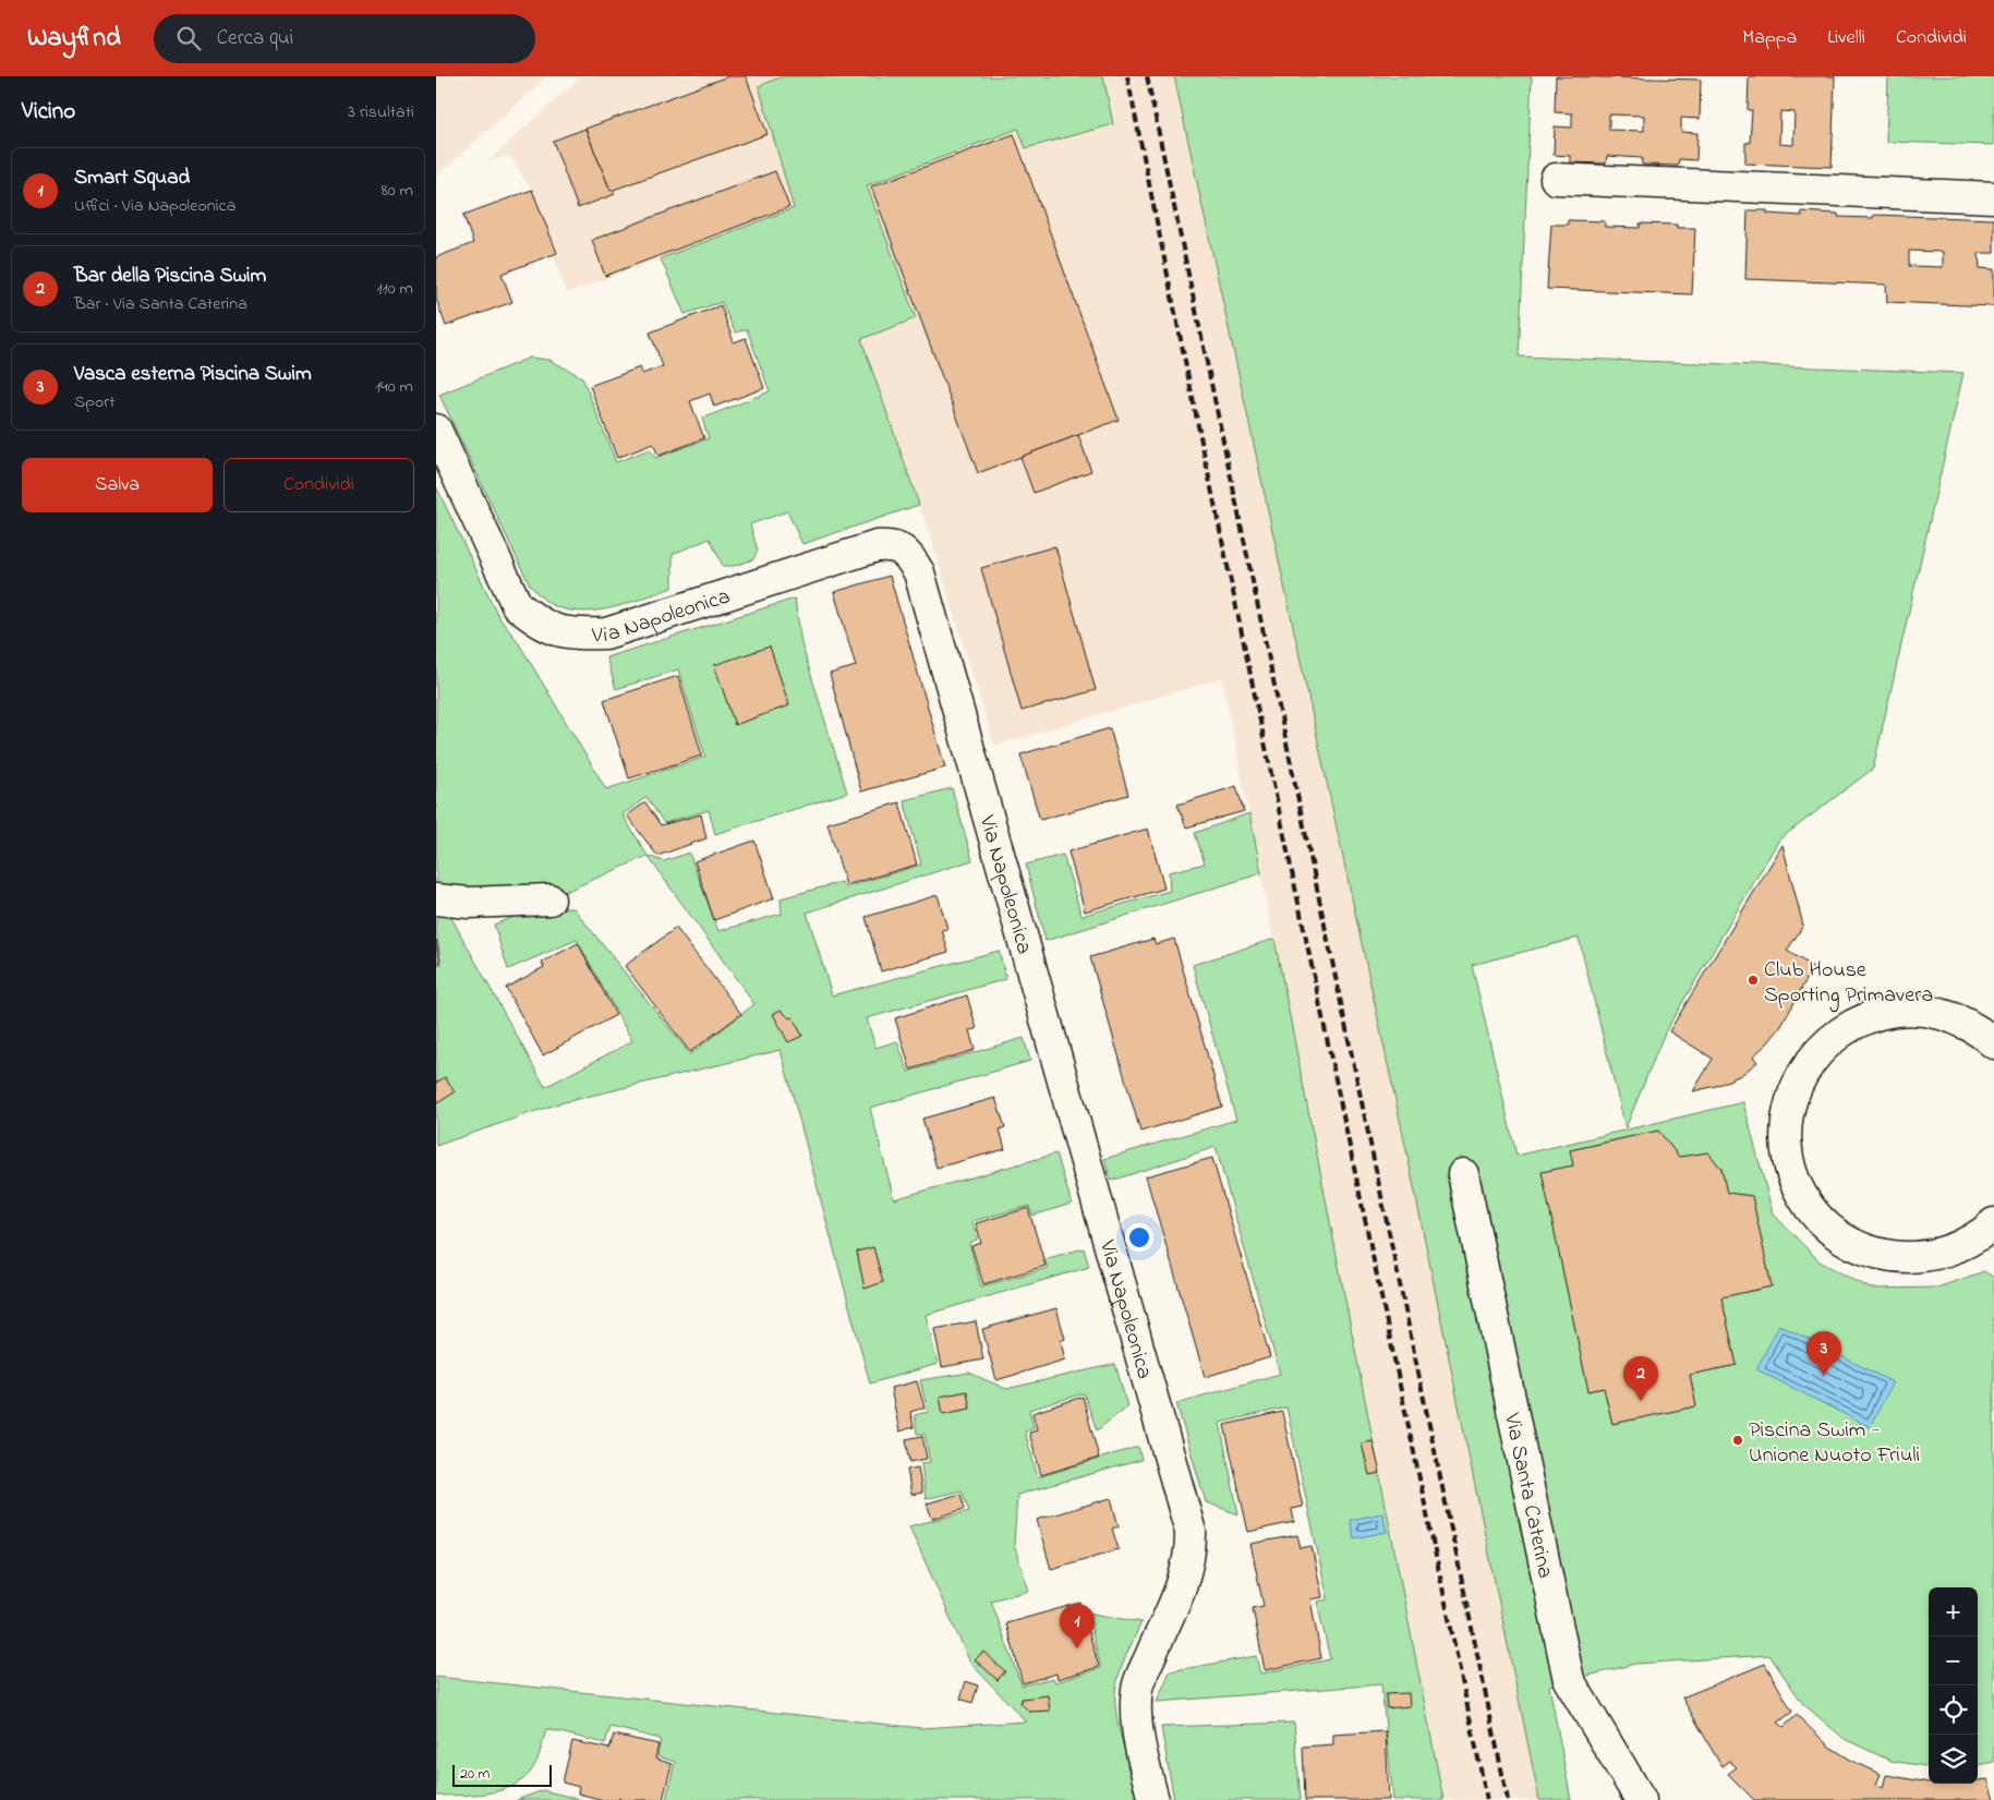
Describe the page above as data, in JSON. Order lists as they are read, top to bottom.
{
  "streets": {
    "street": ["Via Napoleonica", "Via Santa Caterina"]
  },
  "places": ["Club House Sporting Primavera", "Piscina Swim - Unione Nuoto Friuli"],
  "scale_bar": "20 m",
  "page": {
    "header": "Wayfind",
    "search": "Cerca qui",
    "nav": ["Mappa", "Livelli", "Condividi"],
    "heading": ["Vicino", "3 risultati"],
    "list": [
      {
        "mark": "1",
        "name": "Smart Squad",
        "note": "Uffici · Via Napoleonica",
        "value": "80 m"
      },
      {
        "mark": "2",
        "name": "Bar della Piscina Swim",
        "note": "Bar · Via Santa Caterina",
        "value": "110 m"
      },
      {
        "mark": "3",
        "name": "Vasca esterna Piscina Swim",
        "note": "Sport",
        "value": "140 m"
      }
    ],
    "buttons": ["Salva", "Condividi"],
    "pins": ["3", "2", "1"],
    "map_buttons": ["+", "−"],
    "scale": "20 m"
  }
}
